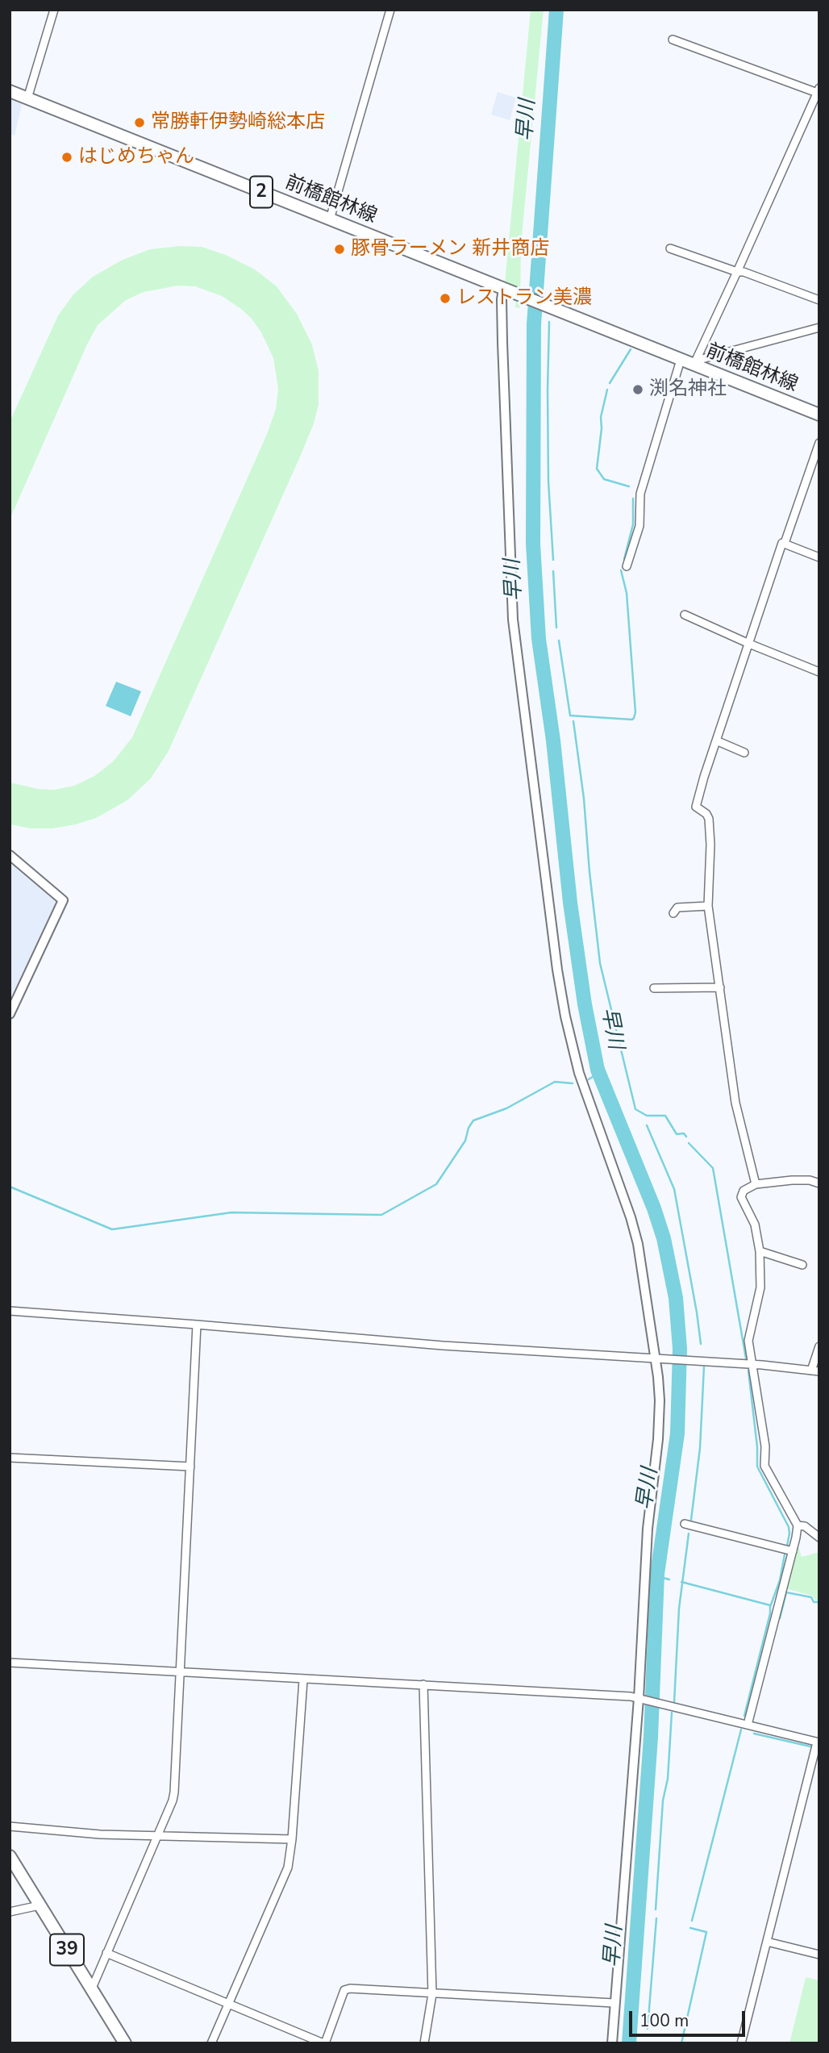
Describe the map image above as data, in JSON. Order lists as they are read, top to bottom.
{
  "streets": {
    "main road": ["2", "前橋館林線", "39"]
  },
  "water": ["早川"],
  "places": [
    "常勝軒伊勢崎総本店",
    "はじめちゃん",
    "豚骨ラーメン 新井商店",
    "レストラン美濃",
    "渕名神社"
  ],
  "scale_bar": "100 m"
}
